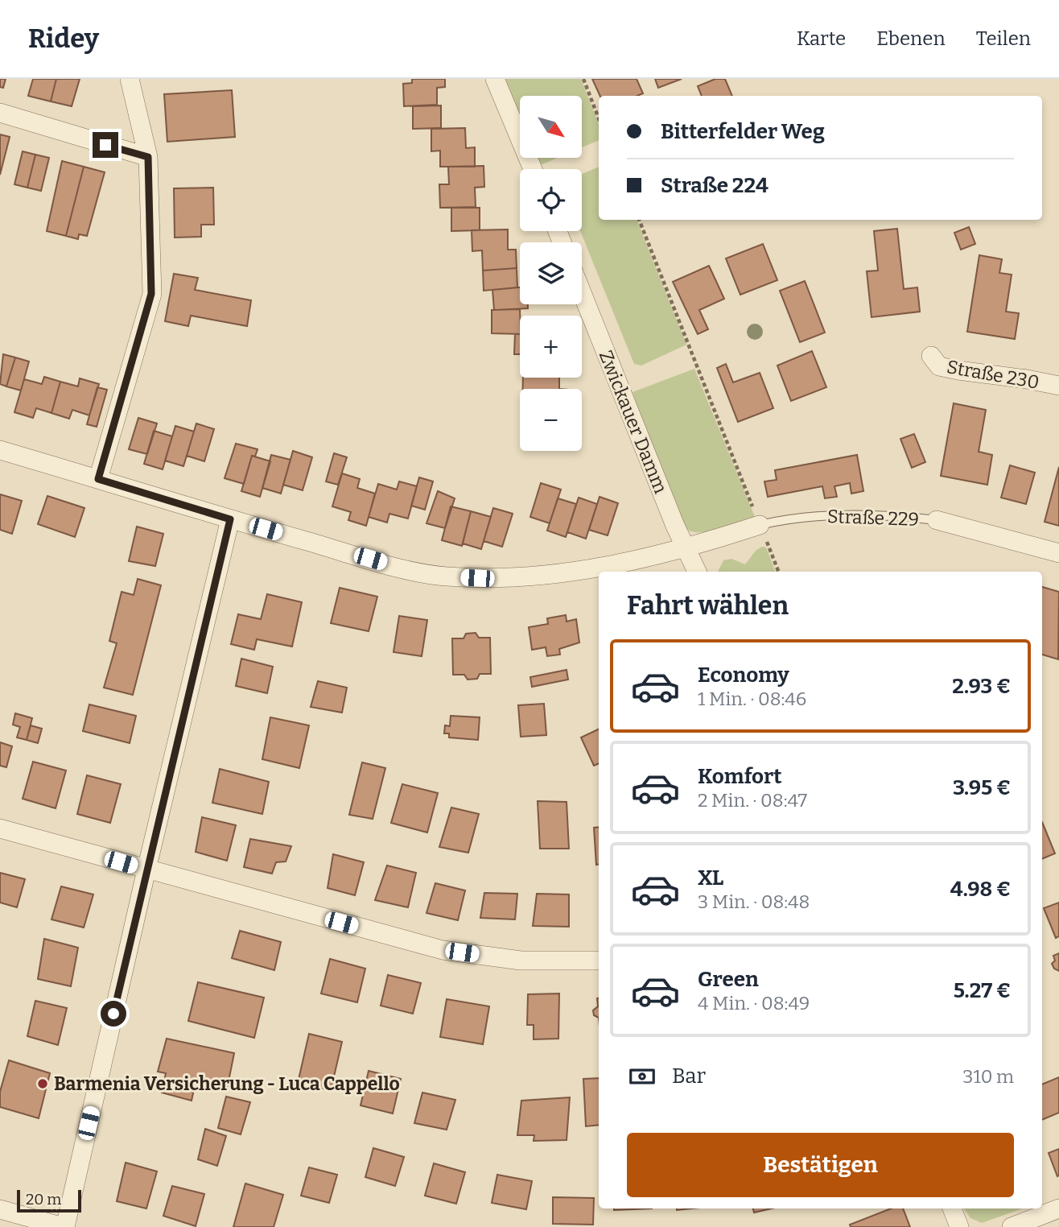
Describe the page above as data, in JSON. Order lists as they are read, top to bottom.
{
  "streets": {
    "street": ["Straße 230", "Zwickauer Damm", "Straße 229"]
  },
  "crossings": [
    ["Zwickauer Damm", "Straße 229"]
  ],
  "places": ["Barmenia Versicherung - Luca Cappello"],
  "scale_bar": "20 m",
  "north": "bottom right",
  "page": {
    "header": "Ridey",
    "nav": ["Karte", "Ebenen", "Teilen"],
    "map_buttons": ["+", "−"],
    "banner": ["Bitterfelder Weg", "Straße 224"],
    "heading": "Fahrt wählen",
    "list": [
      {
        "name": "Economy",
        "note": "1 Min. · 08:46",
        "value": "2.93 €"
      },
      {
        "name": "Komfort",
        "note": "2 Min. · 08:47",
        "value": "3.95 €"
      },
      {
        "name": "XL",
        "note": "3 Min. · 08:48",
        "value": "4.98 €"
      },
      {
        "name": "Green",
        "note": "4 Min. · 08:49",
        "value": "5.27 €"
      }
    ],
    "pay": ["Bar", "310 m"],
    "buttons": "Bestätigen",
    "scale": "20 m"
  }
}
